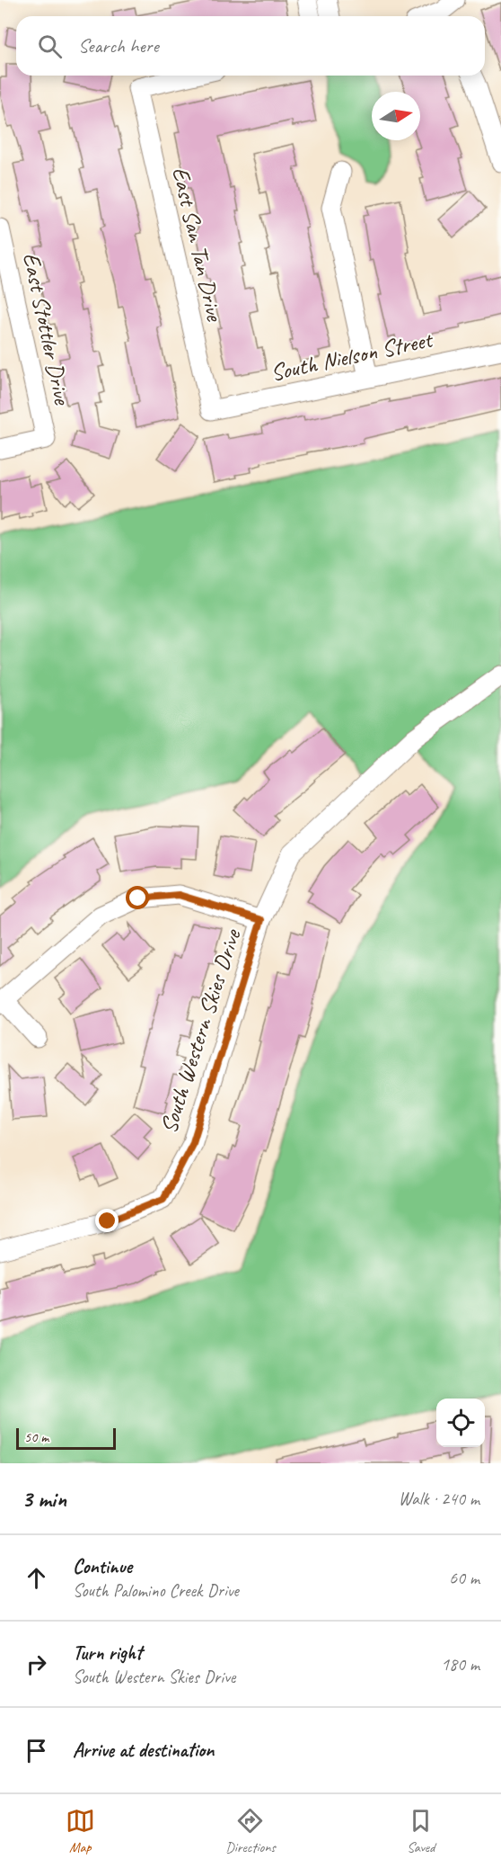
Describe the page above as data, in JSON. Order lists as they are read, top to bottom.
{
  "streets": {
    "street": [
      "East San Tan Drive",
      "East Stottler Drive",
      "South Nielson Street",
      "South Western Skies Drive"
    ]
  },
  "crossings": [
    ["East San Tan Drive", "South Nielson Street"]
  ],
  "scale_bar": "50 m",
  "north": "right",
  "page": {
    "search": "Search here",
    "scale": "50 m",
    "heading": ["3 min", "Walk · 240 m"],
    "list": [
      ["Continue", "South Palomino Creek Drive", "60 m"],
      ["Turn right", "South Western Skies Drive", "180 m"],
      "Arrive at destination"
    ],
    "nav": ["Map", "Directions", "Saved"]
  }
}
